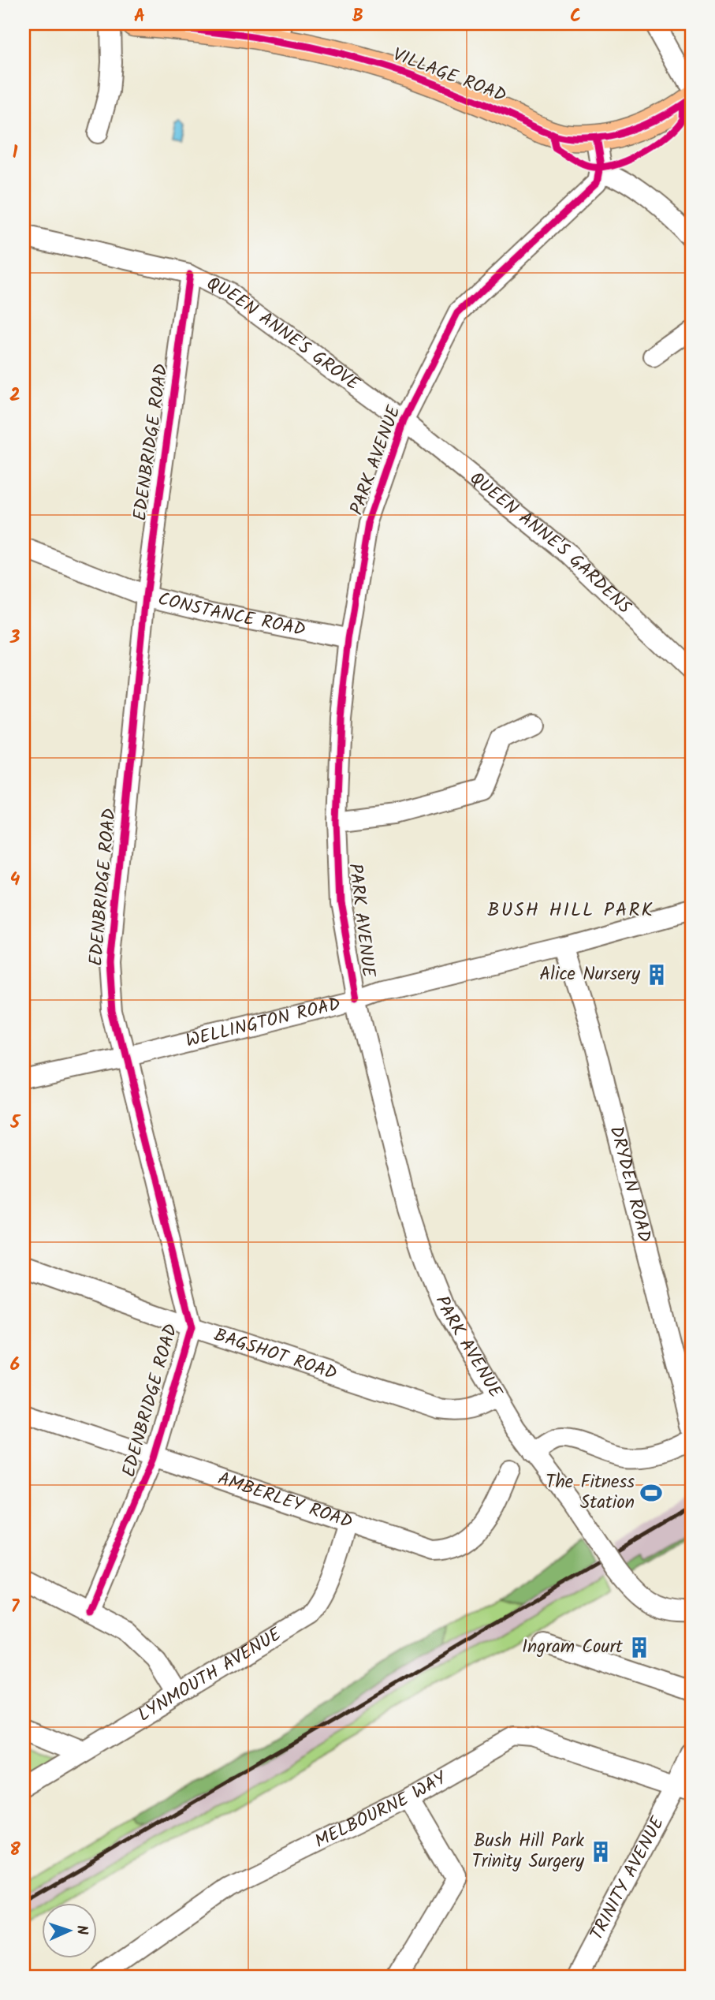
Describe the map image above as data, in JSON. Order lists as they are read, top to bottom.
{
  "streets": {
    "main road": ["VILLAGE ROAD"],
    "street": [
      "QUEEN ANNE'S GROVE",
      "EDENBRIDGE ROAD",
      "PARK AVENUE",
      "QUEEN ANNE'S GARDENS",
      "CONSTANCE ROAD",
      "WELLINGTON ROAD",
      "DRYDEN ROAD",
      "BAGSHOT ROAD",
      "AMBERLEY ROAD",
      "LYNMOUTH AVENUE",
      "MELBOURNE WAY",
      "TRINITY AVENUE"
    ]
  },
  "crossings": [
    ["QUEEN ANNE'S GROVE", "EDENBRIDGE ROAD"],
    ["QUEEN ANNE'S GROVE", "PARK AVENUE"],
    ["QUEEN ANNE'S GROVE", "QUEEN ANNE'S GARDENS"],
    ["EDENBRIDGE ROAD", "CONSTANCE ROAD"],
    ["EDENBRIDGE ROAD", "WELLINGTON ROAD"],
    ["EDENBRIDGE ROAD", "BAGSHOT ROAD"],
    ["EDENBRIDGE ROAD", "AMBERLEY ROAD"],
    ["PARK AVENUE", "QUEEN ANNE'S GARDENS"],
    ["PARK AVENUE", "CONSTANCE ROAD"],
    ["PARK AVENUE", "WELLINGTON ROAD"],
    ["PARK AVENUE", "BAGSHOT ROAD"],
    ["WELLINGTON ROAD", "DRYDEN ROAD"],
    ["AMBERLEY ROAD", "LYNMOUTH AVENUE"],
    ["MELBOURNE WAY", "TRINITY AVENUE"]
  ],
  "districts": ["BUSH HILL PARK"],
  "places": {
    "building": ["Alice Nursery", "Ingram Court", "Bush Hill Park Trinity Surgery"],
    "sports": ["The Fitness Station"]
  },
  "north": "right",
  "grid": {
    "columns": ["A", "B", "C"],
    "rows": [
      "1",
      "2",
      "3",
      "4",
      "5",
      "6",
      "7",
      "8"
    ]
  }
}
